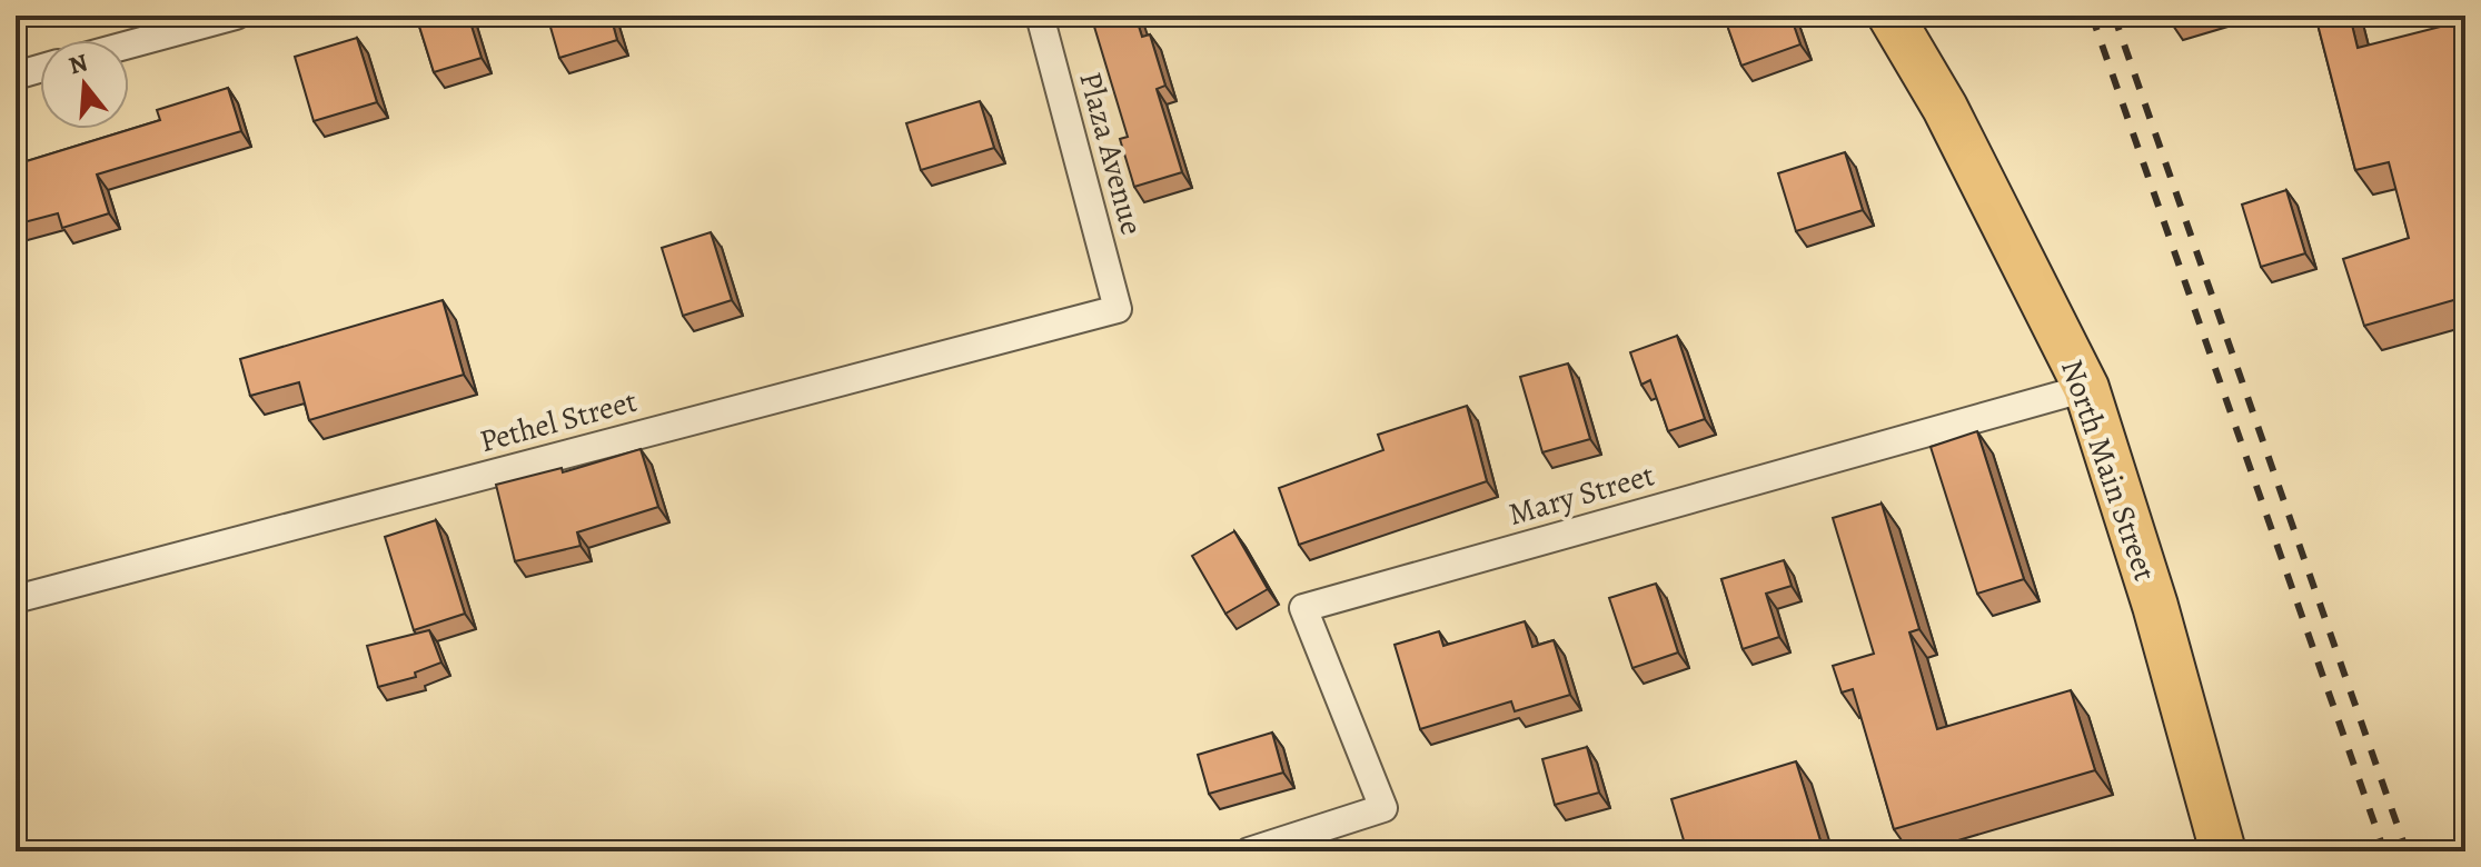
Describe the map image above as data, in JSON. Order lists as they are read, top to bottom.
{
  "streets": {
    "main road": ["North Main Street"],
    "street": ["Plaza Avenue", "Pethel Street", "Mary Street"]
  },
  "crossings": [
    ["Plaza Avenue", "Pethel Street"],
    ["North Main Street", "Mary Street"]
  ],
  "north": "top"
}
